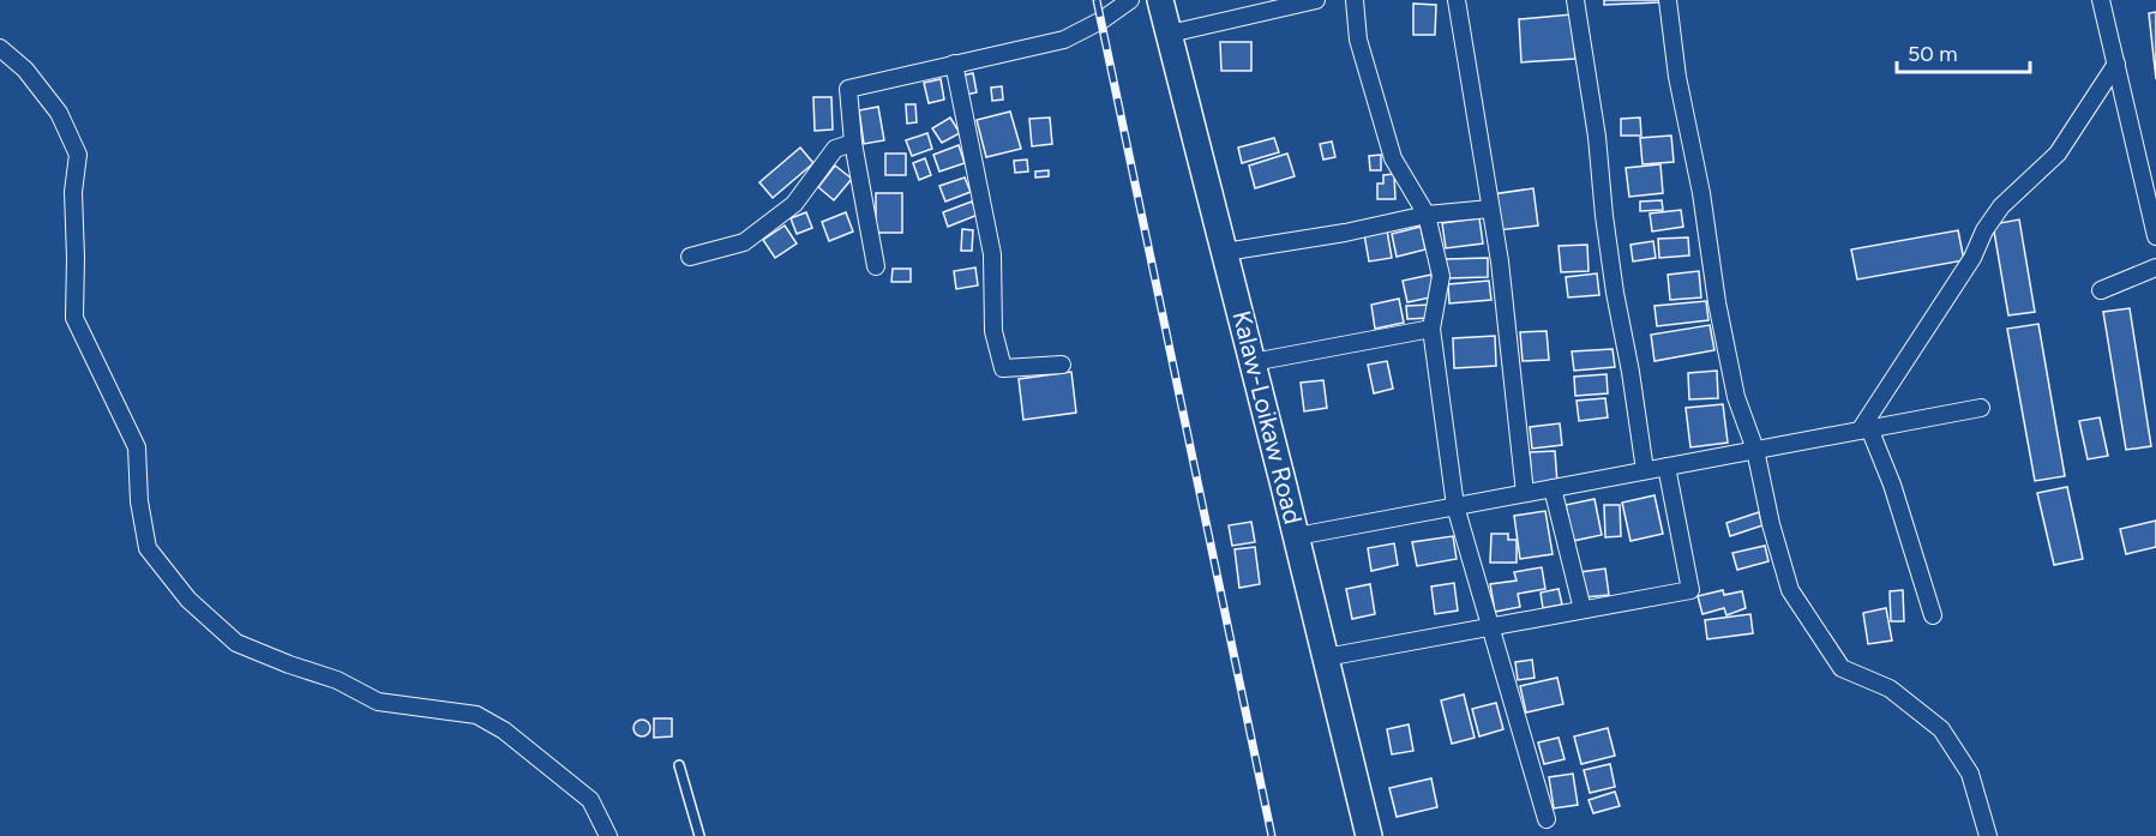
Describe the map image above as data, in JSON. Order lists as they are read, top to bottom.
{
  "streets": {
    "main road": ["Kalaw-Loikaw Road"]
  },
  "scale_bar": "50 m"
}
